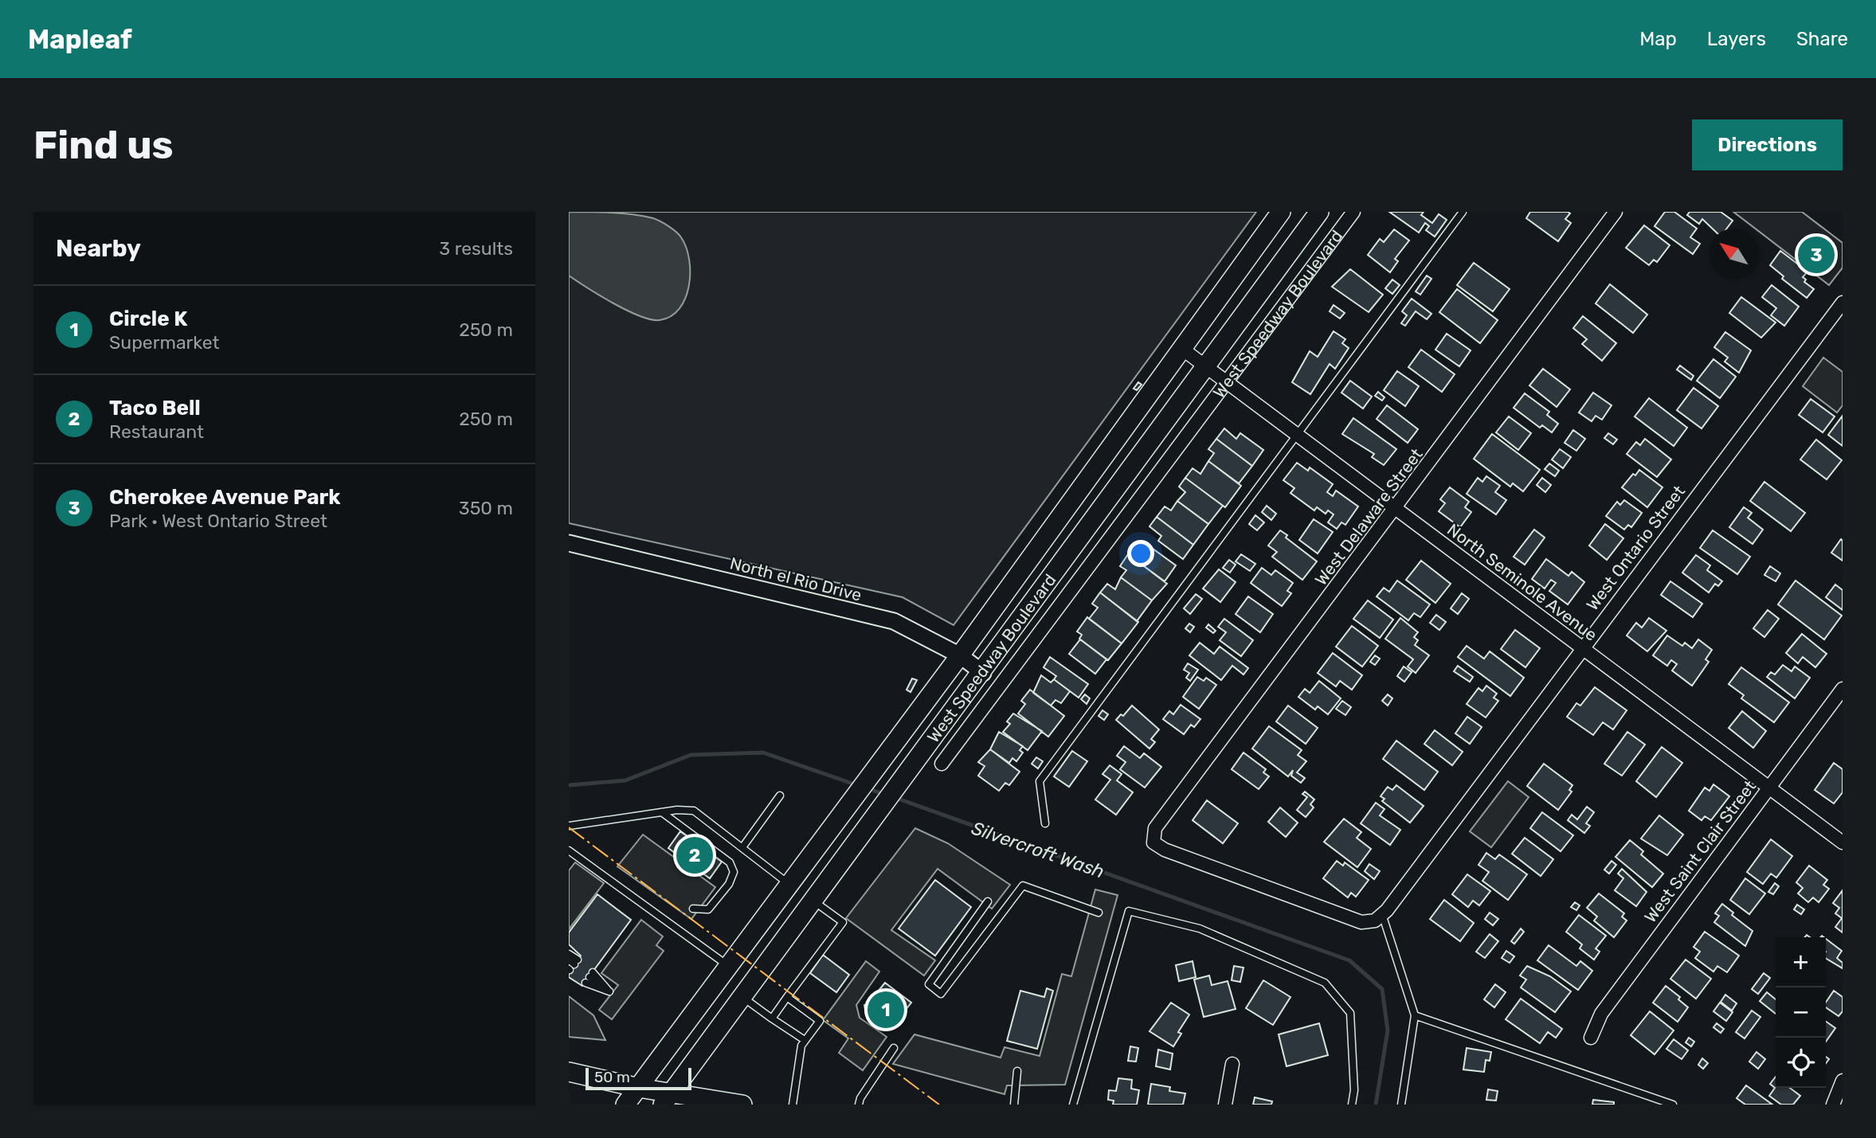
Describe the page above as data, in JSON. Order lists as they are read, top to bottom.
{
  "streets": {
    "main road": ["West Speedway Boulevard"],
    "street": [
      "West Delaware Street",
      "West Ontario Street",
      "North el Rio Drive",
      "North Seminole Avenue",
      "West Saint Clair Street"
    ]
  },
  "crossings": [
    ["West Speedway Boulevard", "North el Rio Drive"],
    ["West Speedway Boulevard", "North Seminole Avenue"],
    ["West Delaware Street", "West Ontario Street"],
    ["West Delaware Street", "North Seminole Avenue"],
    ["West Ontario Street", "North Seminole Avenue"],
    ["North Seminole Avenue", "West Saint Clair Street"]
  ],
  "water": ["Silvercroft Wash"],
  "scale_bar": "50 m",
  "north": "top left",
  "page": {
    "header": "Mapleaf",
    "nav": ["Map", "Layers", "Share"],
    "buttons": "Directions",
    "title": "Find us",
    "heading": ["Nearby", "3 results"],
    "pins": ["3", "2", "1"],
    "list": [
      {
        "mark": "1",
        "name": "Circle K",
        "note": "Supermarket",
        "value": "250 m"
      },
      {
        "mark": "2",
        "name": "Taco Bell",
        "note": "Restaurant",
        "value": "250 m"
      },
      {
        "mark": "3",
        "name": "Cherokee Avenue Park",
        "note": "Park · West Ontario Street",
        "value": "350 m"
      }
    ],
    "map_buttons": ["+", "−"],
    "scale": "50 m"
  }
}
